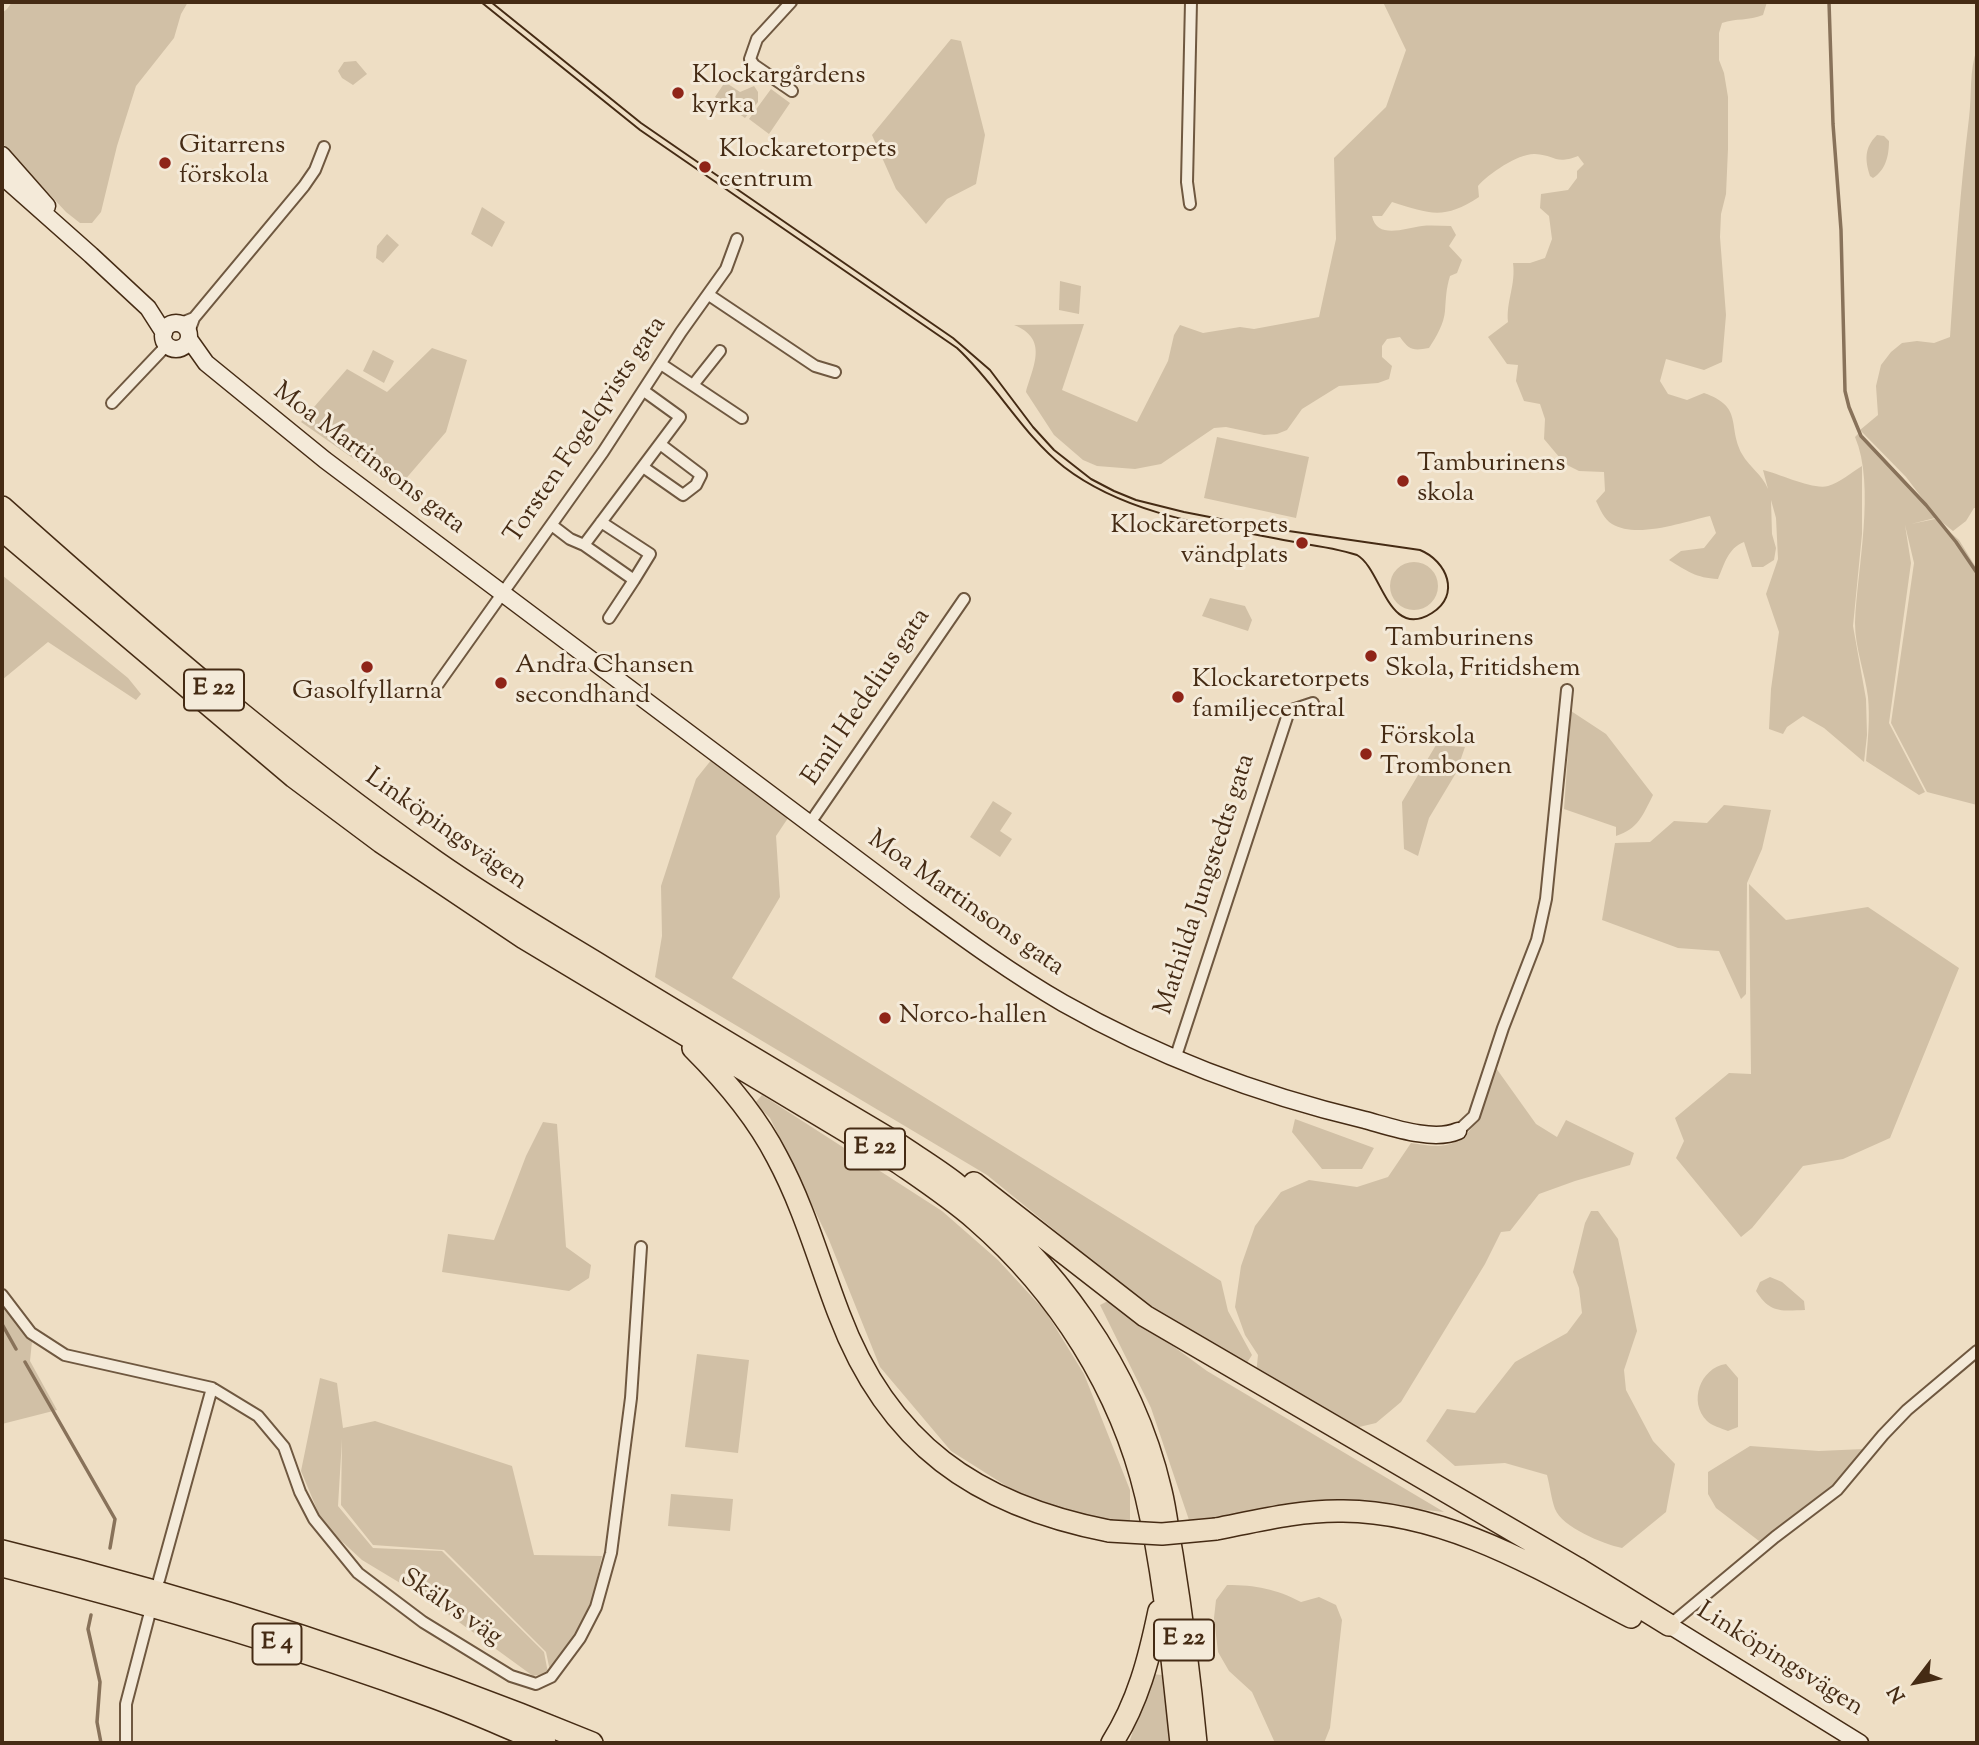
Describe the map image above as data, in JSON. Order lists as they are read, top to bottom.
{
  "streets": {
    "highway": ["E 22", "Linköpingsvägen", "E 4"],
    "street": [
      "Torsten Fogelqvists gata",
      "Moa Martinsons gata",
      "Emil Hedelius gata",
      "Mathilda Jungstedts gata",
      "Skälvs väg"
    ]
  },
  "crossings": [
    ["Torsten Fogelqvists gata", "Moa Martinsons gata"],
    ["Moa Martinsons gata", "Emil Hedelius gata"],
    ["Moa Martinsons gata", "Mathilda Jungstedts gata"],
    ["E 22", "Linköpingsvägen"]
  ],
  "places": [
    "Klockargårdens kyrka",
    "Gitarrens förskola",
    "Klockaretorpets centrum",
    "Tamburinens skola",
    "Klockaretorpets vändplats",
    "Tamburinens Skola, Fritidshem",
    "Gasolfyllarna",
    "Andra Chansen secondhand",
    "Klockaretorpets familjecentral",
    "Förskola Trombonen",
    "Norco-hallen"
  ],
  "north": "bottom left"
}
